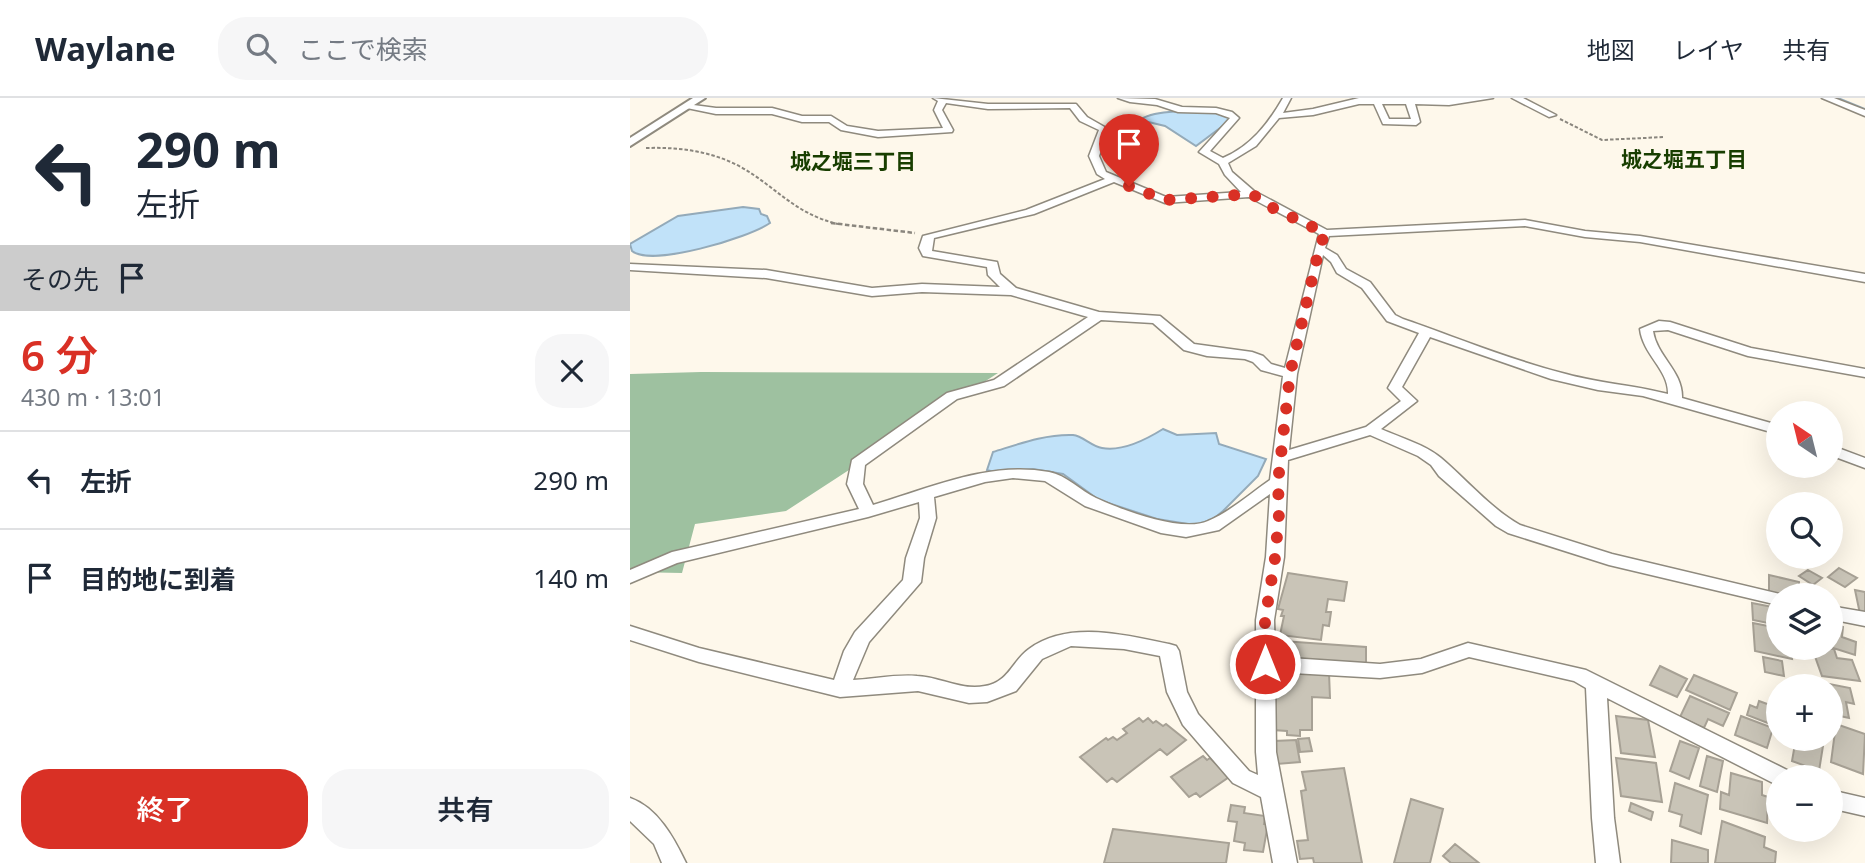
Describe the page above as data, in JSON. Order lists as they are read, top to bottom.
{
  "districts": ["城之堀五丁目", "城之堀三丁目"],
  "north": "top left",
  "page": {
    "header": "Waylane",
    "search": "ここで検索",
    "nav": ["地図", "レイヤ", "共有"],
    "turn": ["290 m", "左折"],
    "then": "その先",
    "heading": ["6 分", "430 m · 13:01"],
    "map_buttons": ["+", "−"],
    "list": [
      {
        "name": "左折",
        "value": "290 m"
      },
      {
        "name": "目的地に到着",
        "value": "140 m"
      }
    ],
    "buttons": ["終了", "共有"]
  }
}
